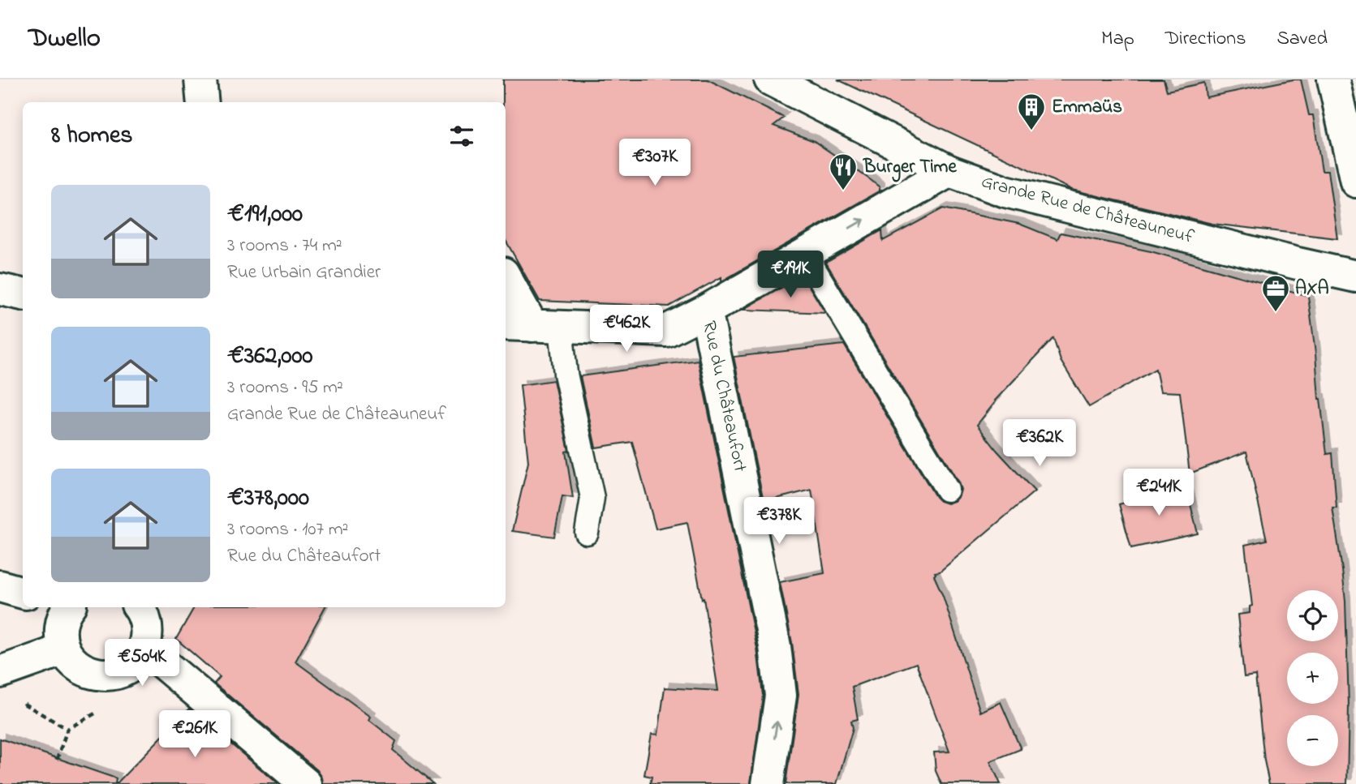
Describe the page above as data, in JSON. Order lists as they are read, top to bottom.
{
  "streets": {
    "street": ["Grande Rue de Châteauneuf", "Rue du Châteaufort"]
  },
  "one_way": ["Rue du Châteaufort"],
  "places": {
    "building": ["Emmaüs"],
    "restaurant": ["Burger Time"],
    "office": ["AXA"]
  },
  "page": {
    "header": "Dwello",
    "nav": ["Map", "Directions", "Saved"],
    "heading": "8 homes",
    "price": [
      "€307K",
      "€191K",
      "€462K",
      "€362K",
      "€241K",
      "€378K",
      "€504K",
      "€261K"
    ],
    "list": [
      {
        "name": "€191,000",
        "note": "3 rooms · 74 m² · Rue Urbain Grandier"
      },
      {
        "name": "€362,000",
        "note": "3 rooms · 95 m² · Grande Rue de Châteauneuf"
      },
      {
        "name": "€378,000",
        "note": "3 rooms · 107 m² · Rue du Châteaufort"
      }
    ],
    "map_buttons": ["+", "−"]
  }
}
